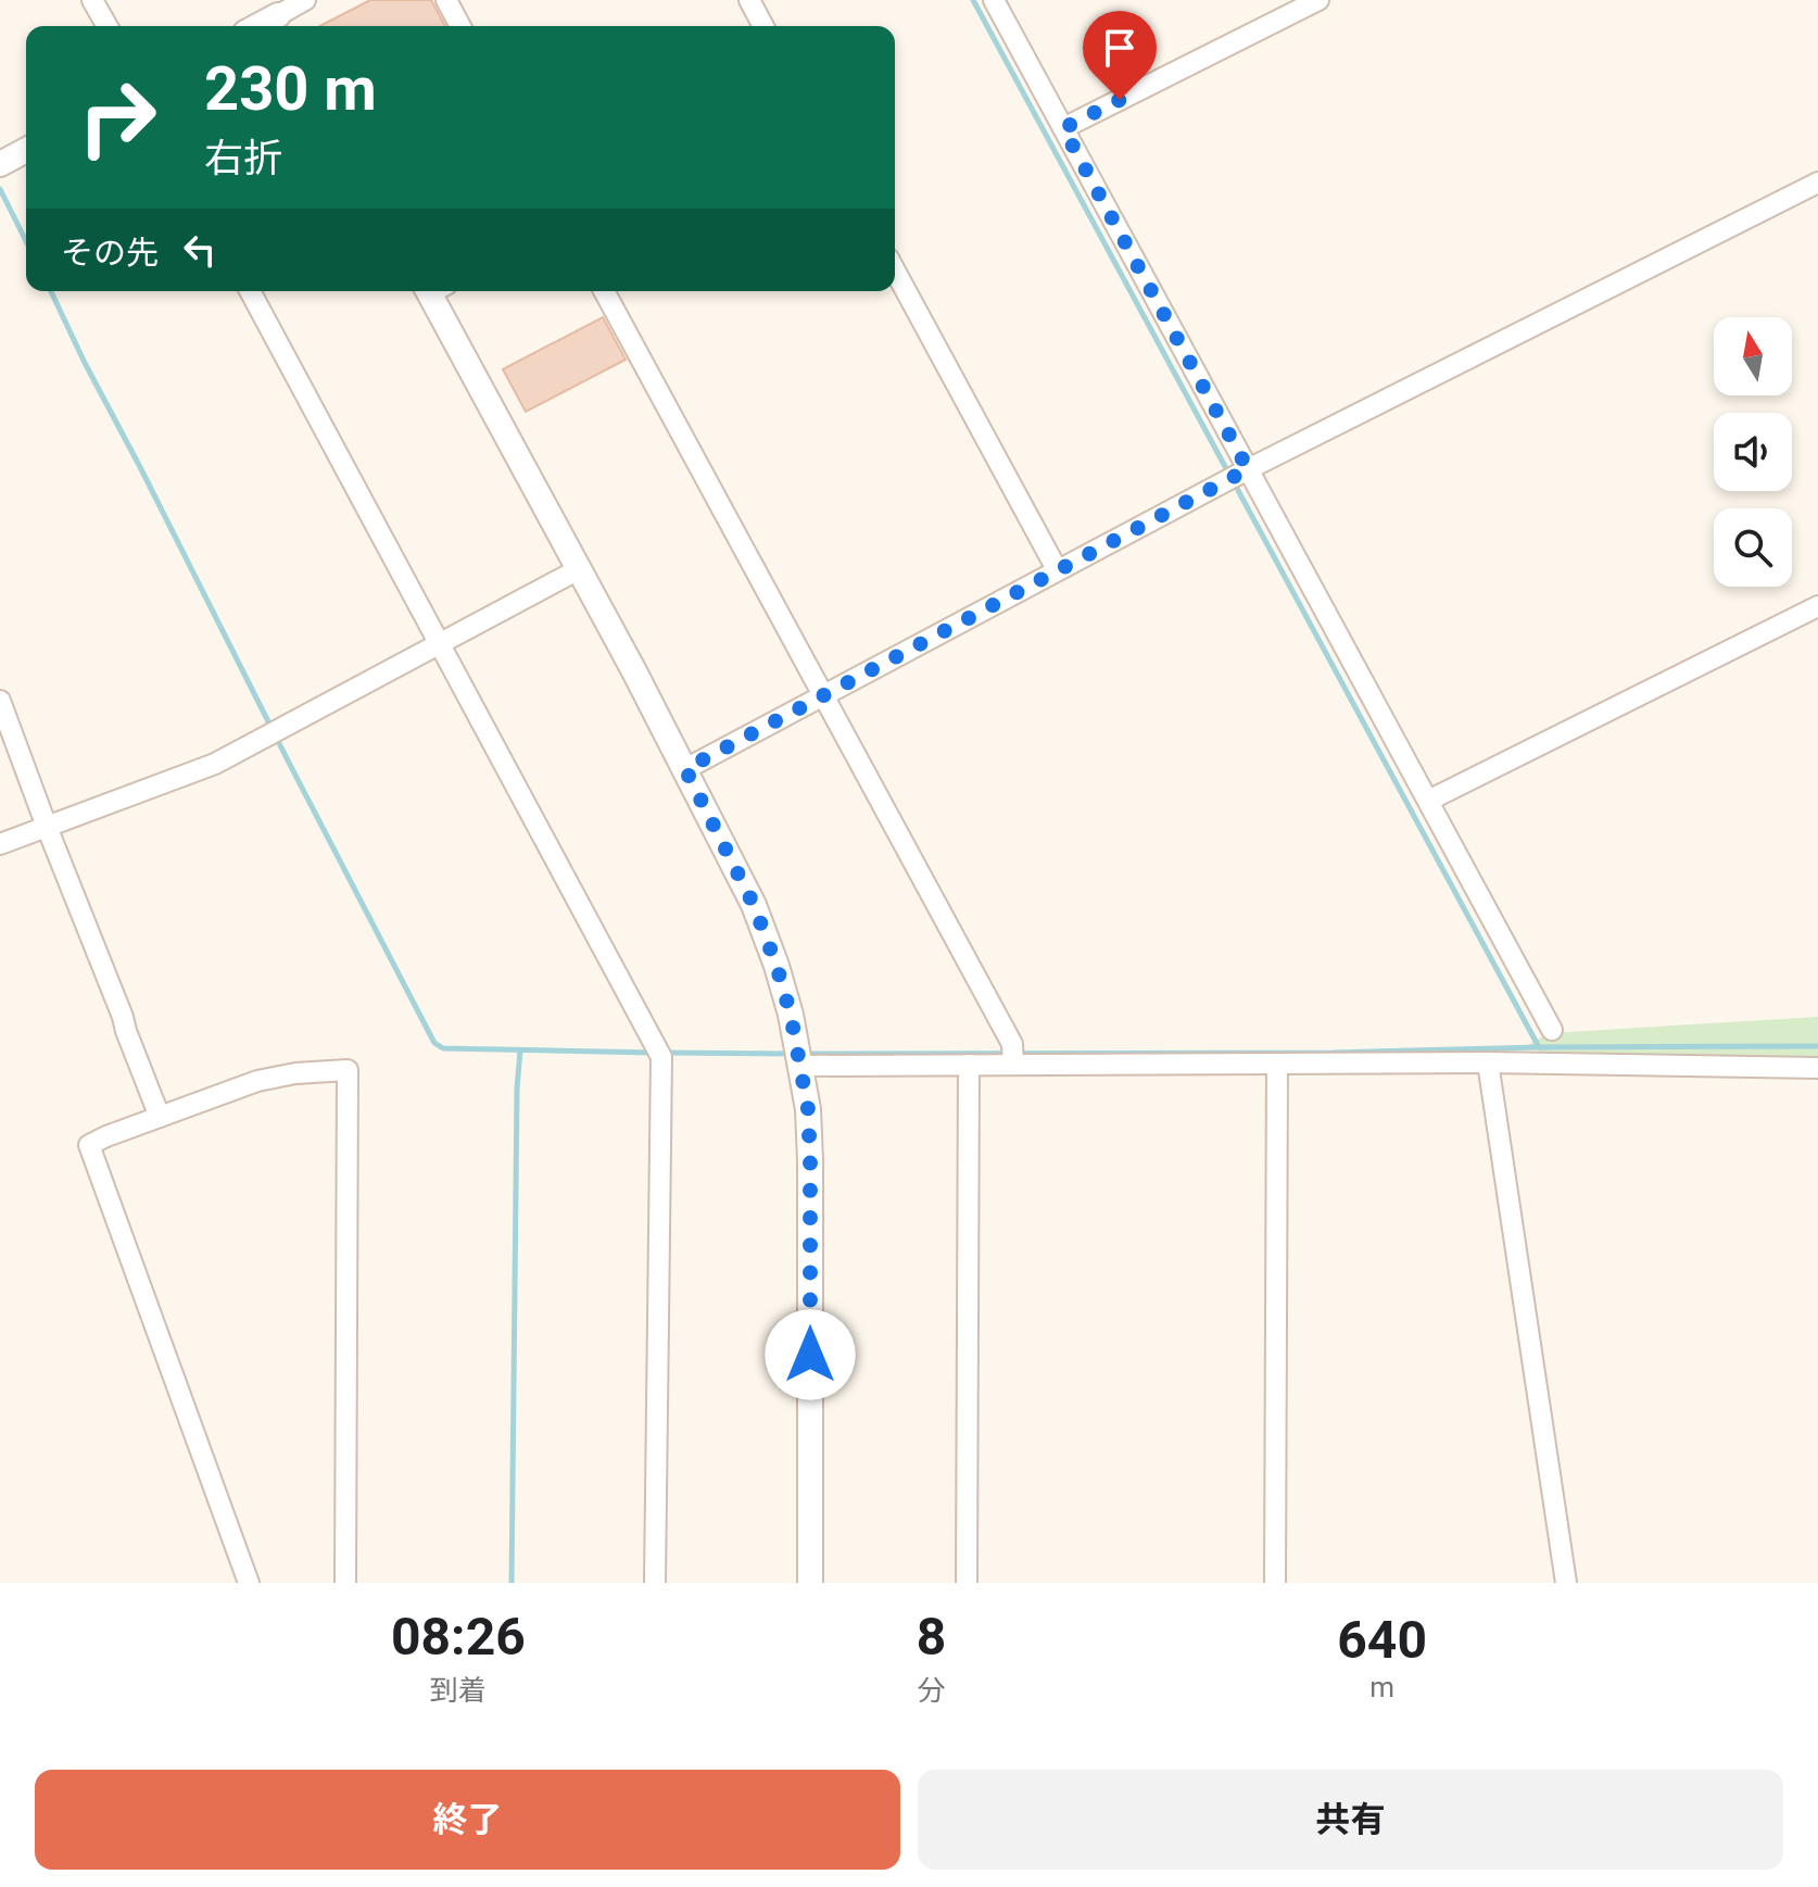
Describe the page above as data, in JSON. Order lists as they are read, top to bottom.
{
  "north": "top",
  "page": {
    "turn": ["230 m", "右折"],
    "then": "その先",
    "eta": [
      "08:26",
      "到着",
      "8",
      "分",
      "640",
      "m"
    ],
    "buttons": ["終了", "共有"]
  }
}
